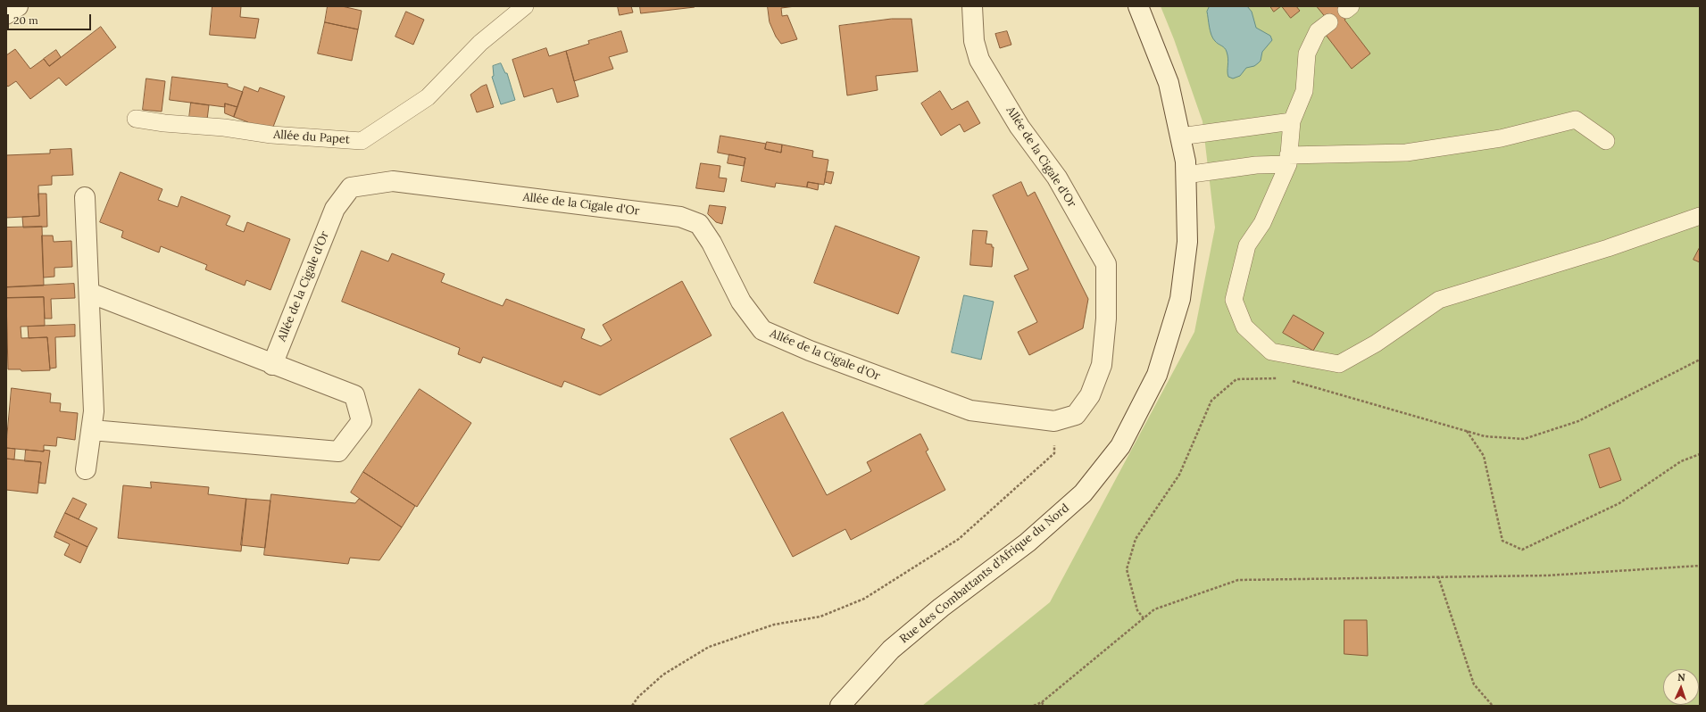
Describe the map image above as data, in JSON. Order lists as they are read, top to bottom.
{
  "streets": {
    "street": ["Allée de la Cigale d'Or", "Rue des Combattants d'Afrique du Nord"],
    "lane": ["Allée du Papet"]
  },
  "scale_bar": "20 m",
  "north": "top"
}
